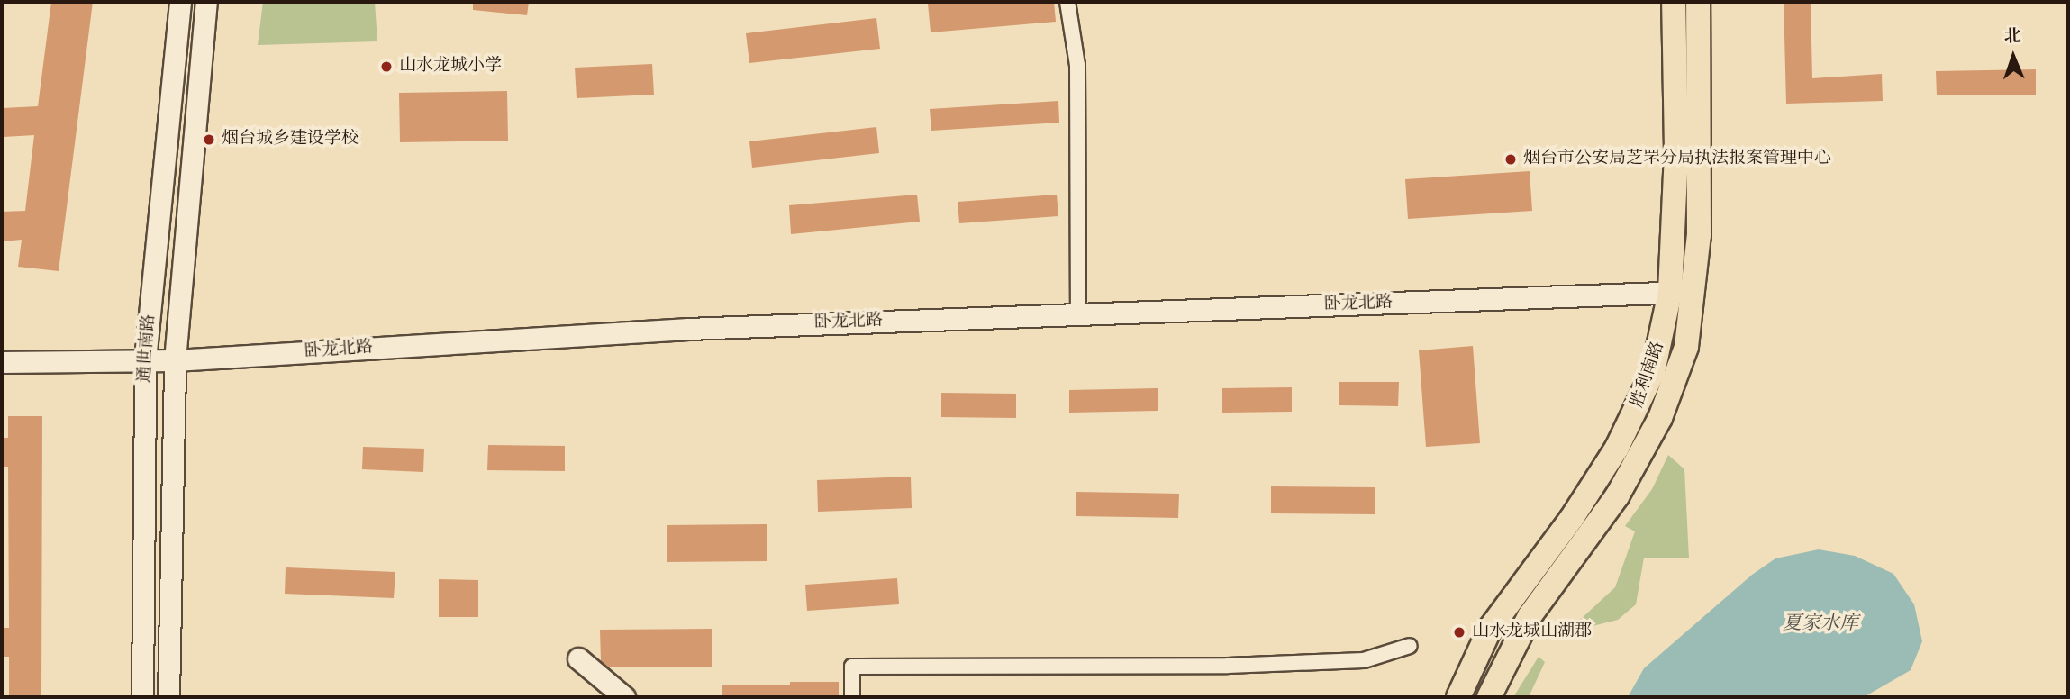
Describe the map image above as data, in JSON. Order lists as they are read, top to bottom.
{
  "streets": {
    "main road": ["胜利南路"],
    "street": ["卧龙北路", "通世南路"]
  },
  "crossings": [
    ["卧龙北路", "通世南路"],
    ["卧龙北路", "胜利南路"]
  ],
  "water": ["夏家水库"],
  "places": [
    "山水龙城小学",
    "烟台城乡建设学校",
    "烟台市公安局芝罘分局执法报案管理中心",
    "山水龙城山湖郡"
  ],
  "north": "top"
}
